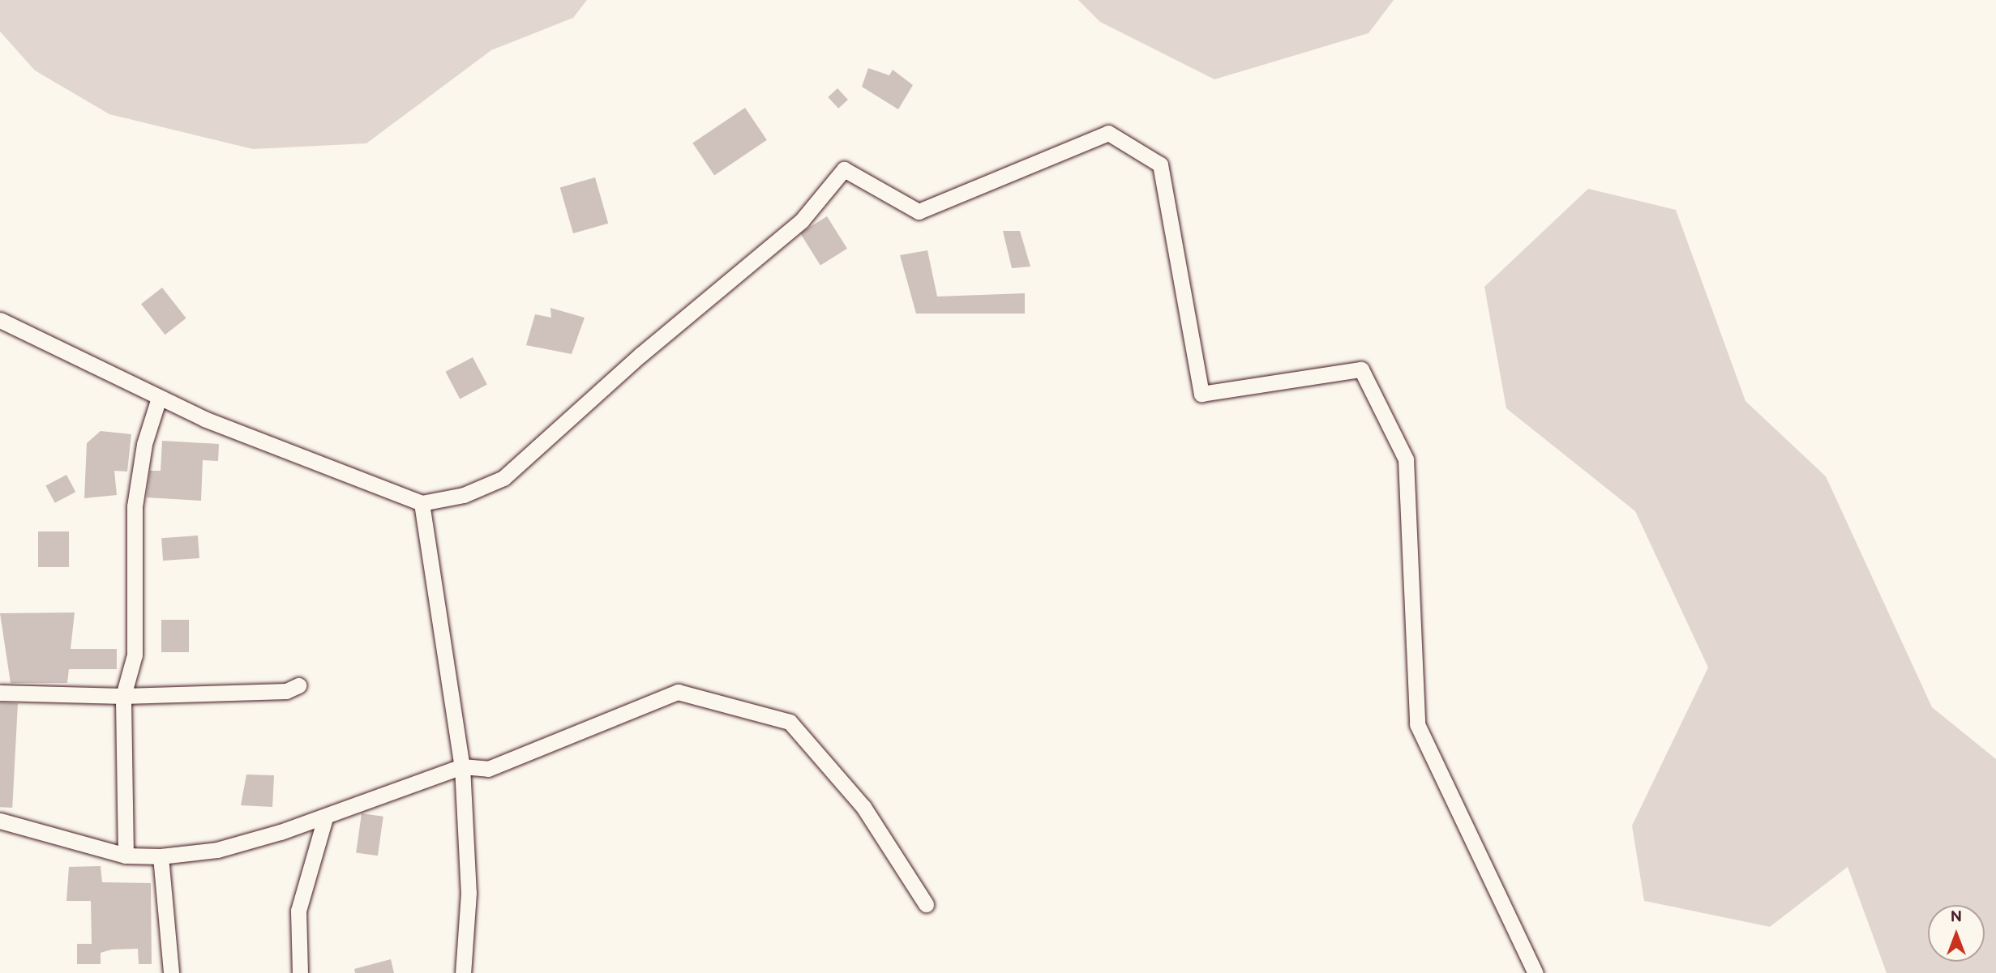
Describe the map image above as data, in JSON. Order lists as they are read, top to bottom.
{
  "north": "top"
}
